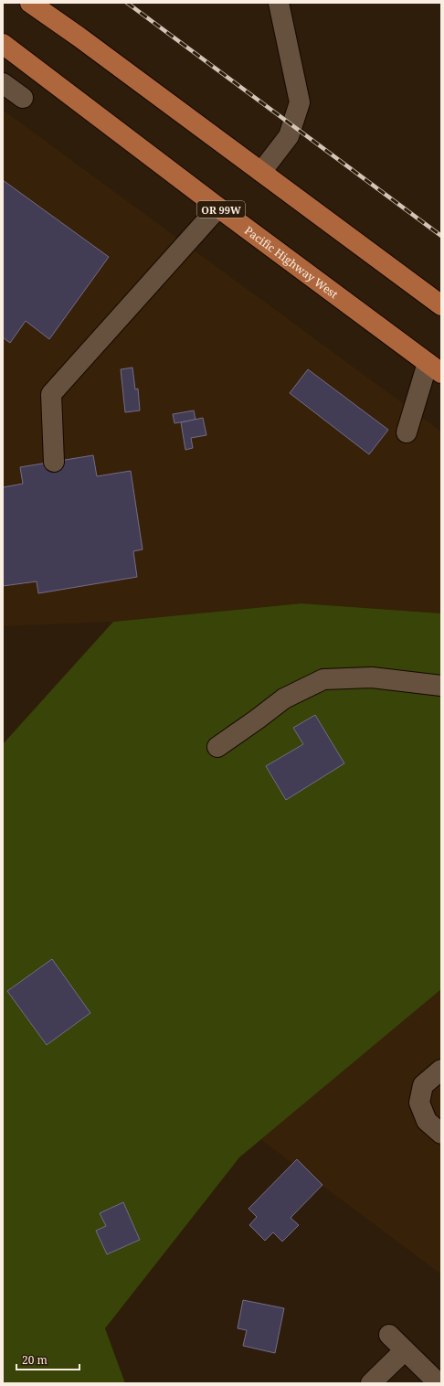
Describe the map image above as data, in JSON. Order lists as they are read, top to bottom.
{
  "streets": {
    "main road": ["OR 99W", "Pacific Highway West"]
  },
  "scale_bar": "20 m"
}
